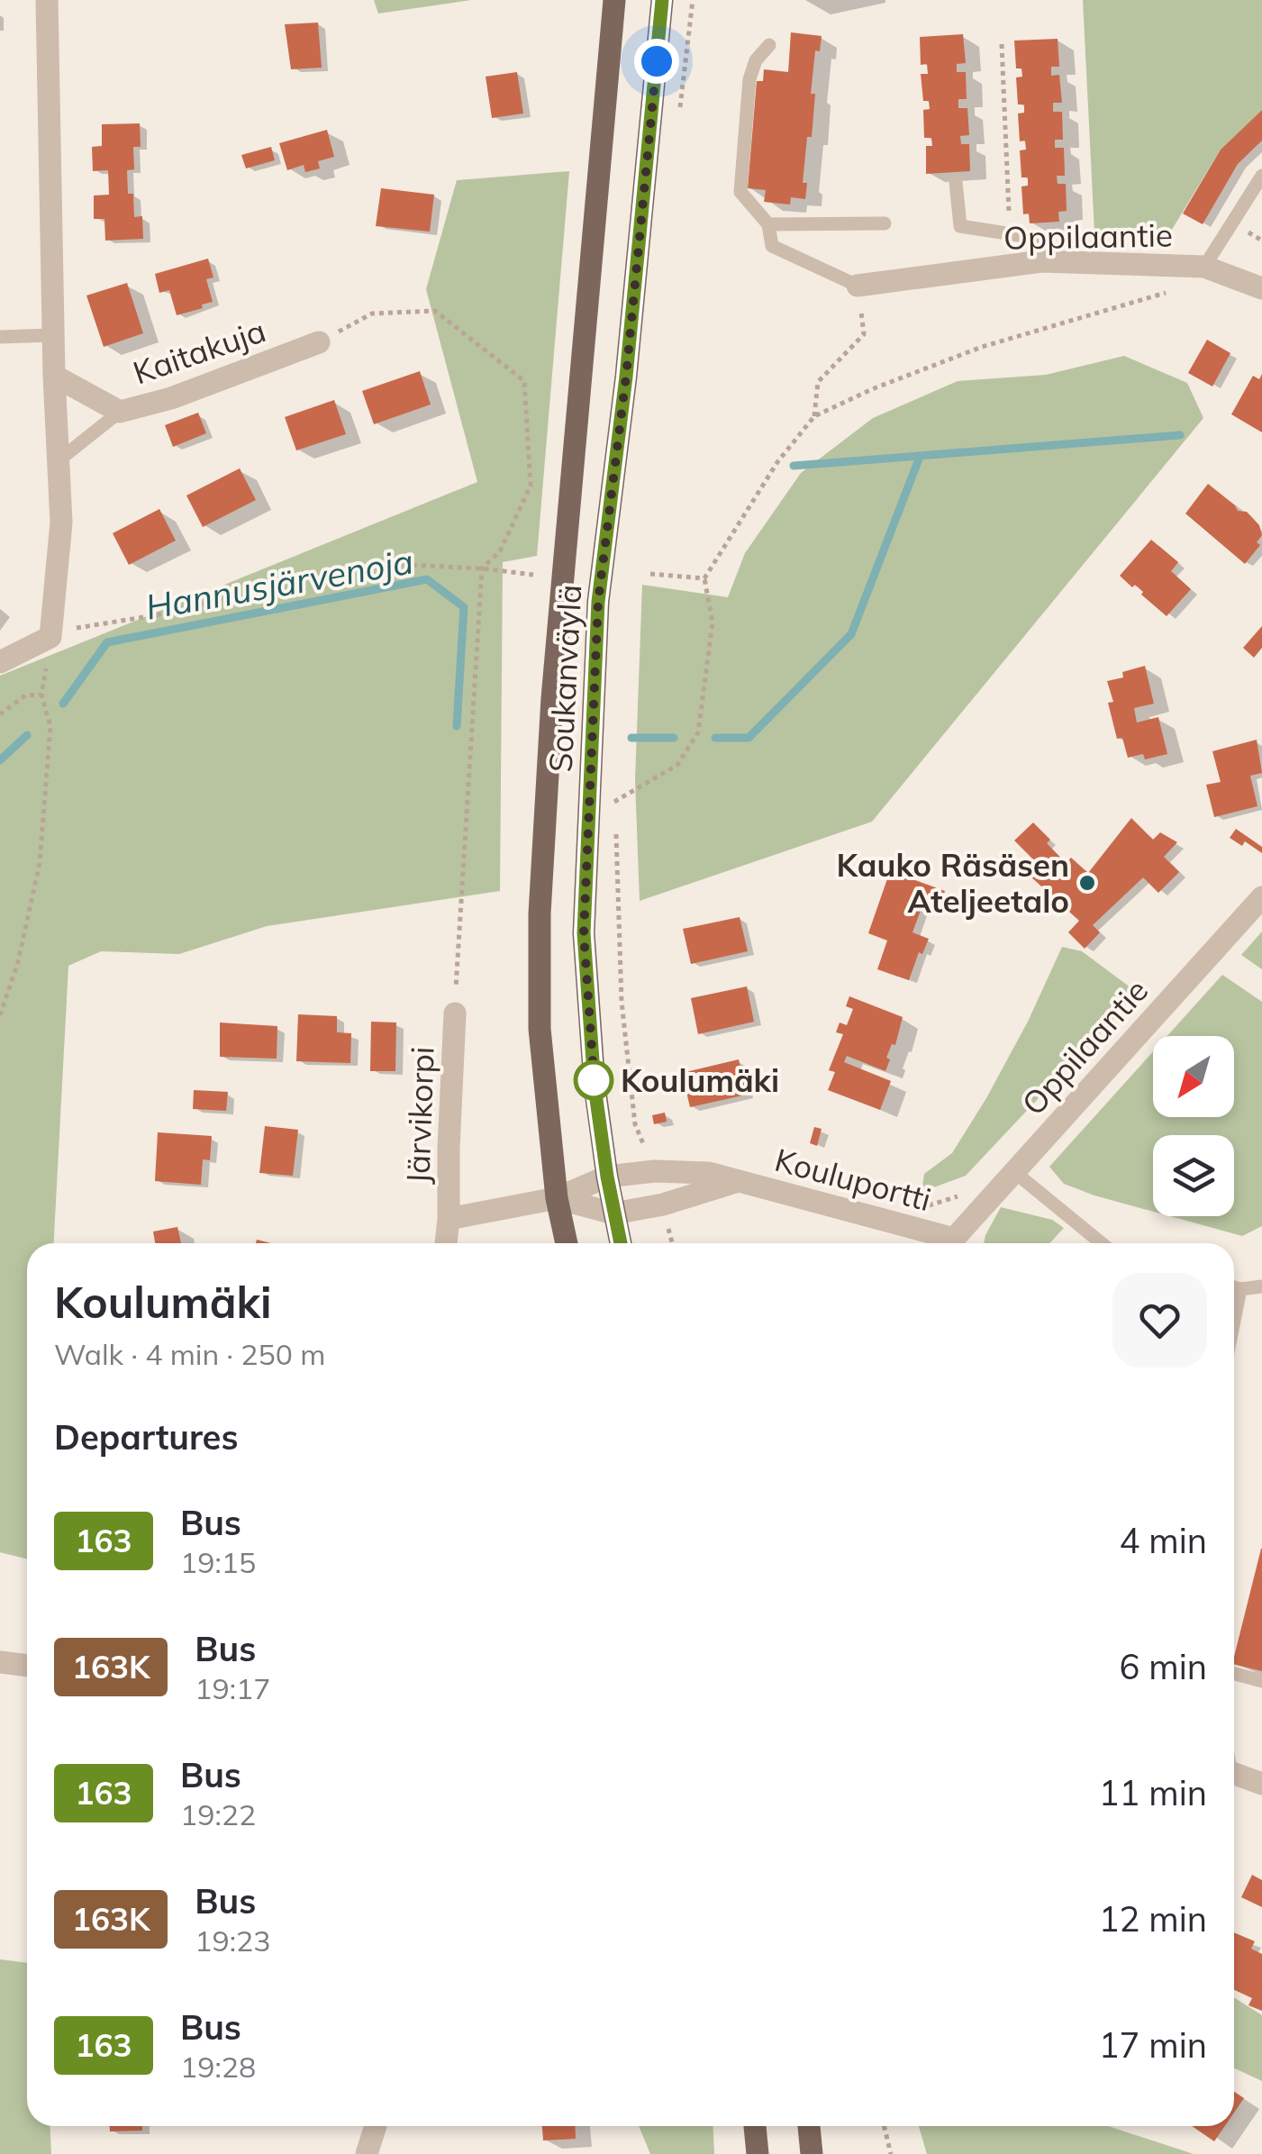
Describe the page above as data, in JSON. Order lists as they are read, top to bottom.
{
  "streets": {
    "main road": ["Soukanväylä"],
    "street": [
      "Oppilaantie",
      "Kaitakuja",
      "Järvikorpi",
      "Kouluportti"
    ]
  },
  "crossings": [
    ["Soukanväylä", "Järvikorpi"],
    ["Soukanväylä", "Kouluportti"],
    ["Järvikorpi", "Kouluportti"]
  ],
  "water": ["Hannusjärvenoja"],
  "places": ["Kauko Räsäsen Ateljeetalo", "Koulumäki"],
  "lines": ["bus line 163"],
  "north": "bottom left",
  "page": {
    "heading": [
      ["Koulumäki", "Walk · 4 min · 250 m"],
      "Departures"
    ],
    "list": [
      {
        "mark": "163",
        "name": "Bus",
        "note": "19:15",
        "value": "4 min"
      },
      {
        "mark": "163K",
        "name": "Bus",
        "note": "19:17",
        "value": "6 min"
      },
      {
        "mark": "163",
        "name": "Bus",
        "note": "19:22",
        "value": "11 min"
      },
      {
        "mark": "163K",
        "name": "Bus",
        "note": "19:23",
        "value": "12 min"
      },
      {
        "mark": "163",
        "name": "Bus",
        "note": "19:28",
        "value": "17 min"
      }
    ]
  }
}
